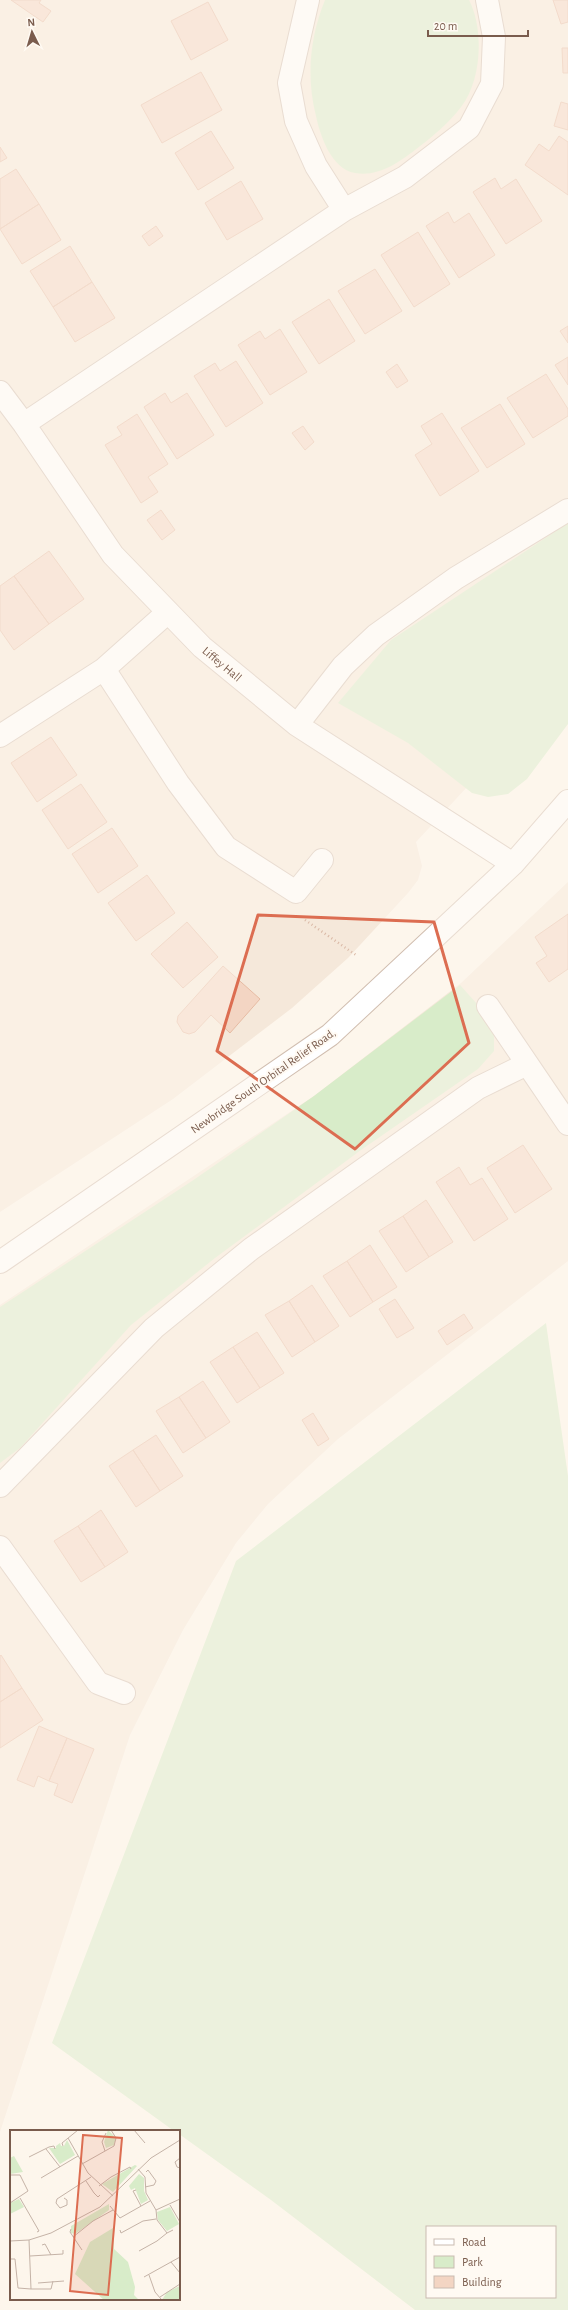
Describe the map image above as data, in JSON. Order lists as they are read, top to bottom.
{
  "streets": {
    "street": ["Liffey Hall", "Newbridge South Orbital Relief Road,"]
  },
  "crossings": [
    ["Liffey Hall", "Newbridge South Orbital Relief Road,"]
  ],
  "legend": ["Road", "Park", "Building"],
  "scale_bar": "20 m",
  "north": "top"
}
